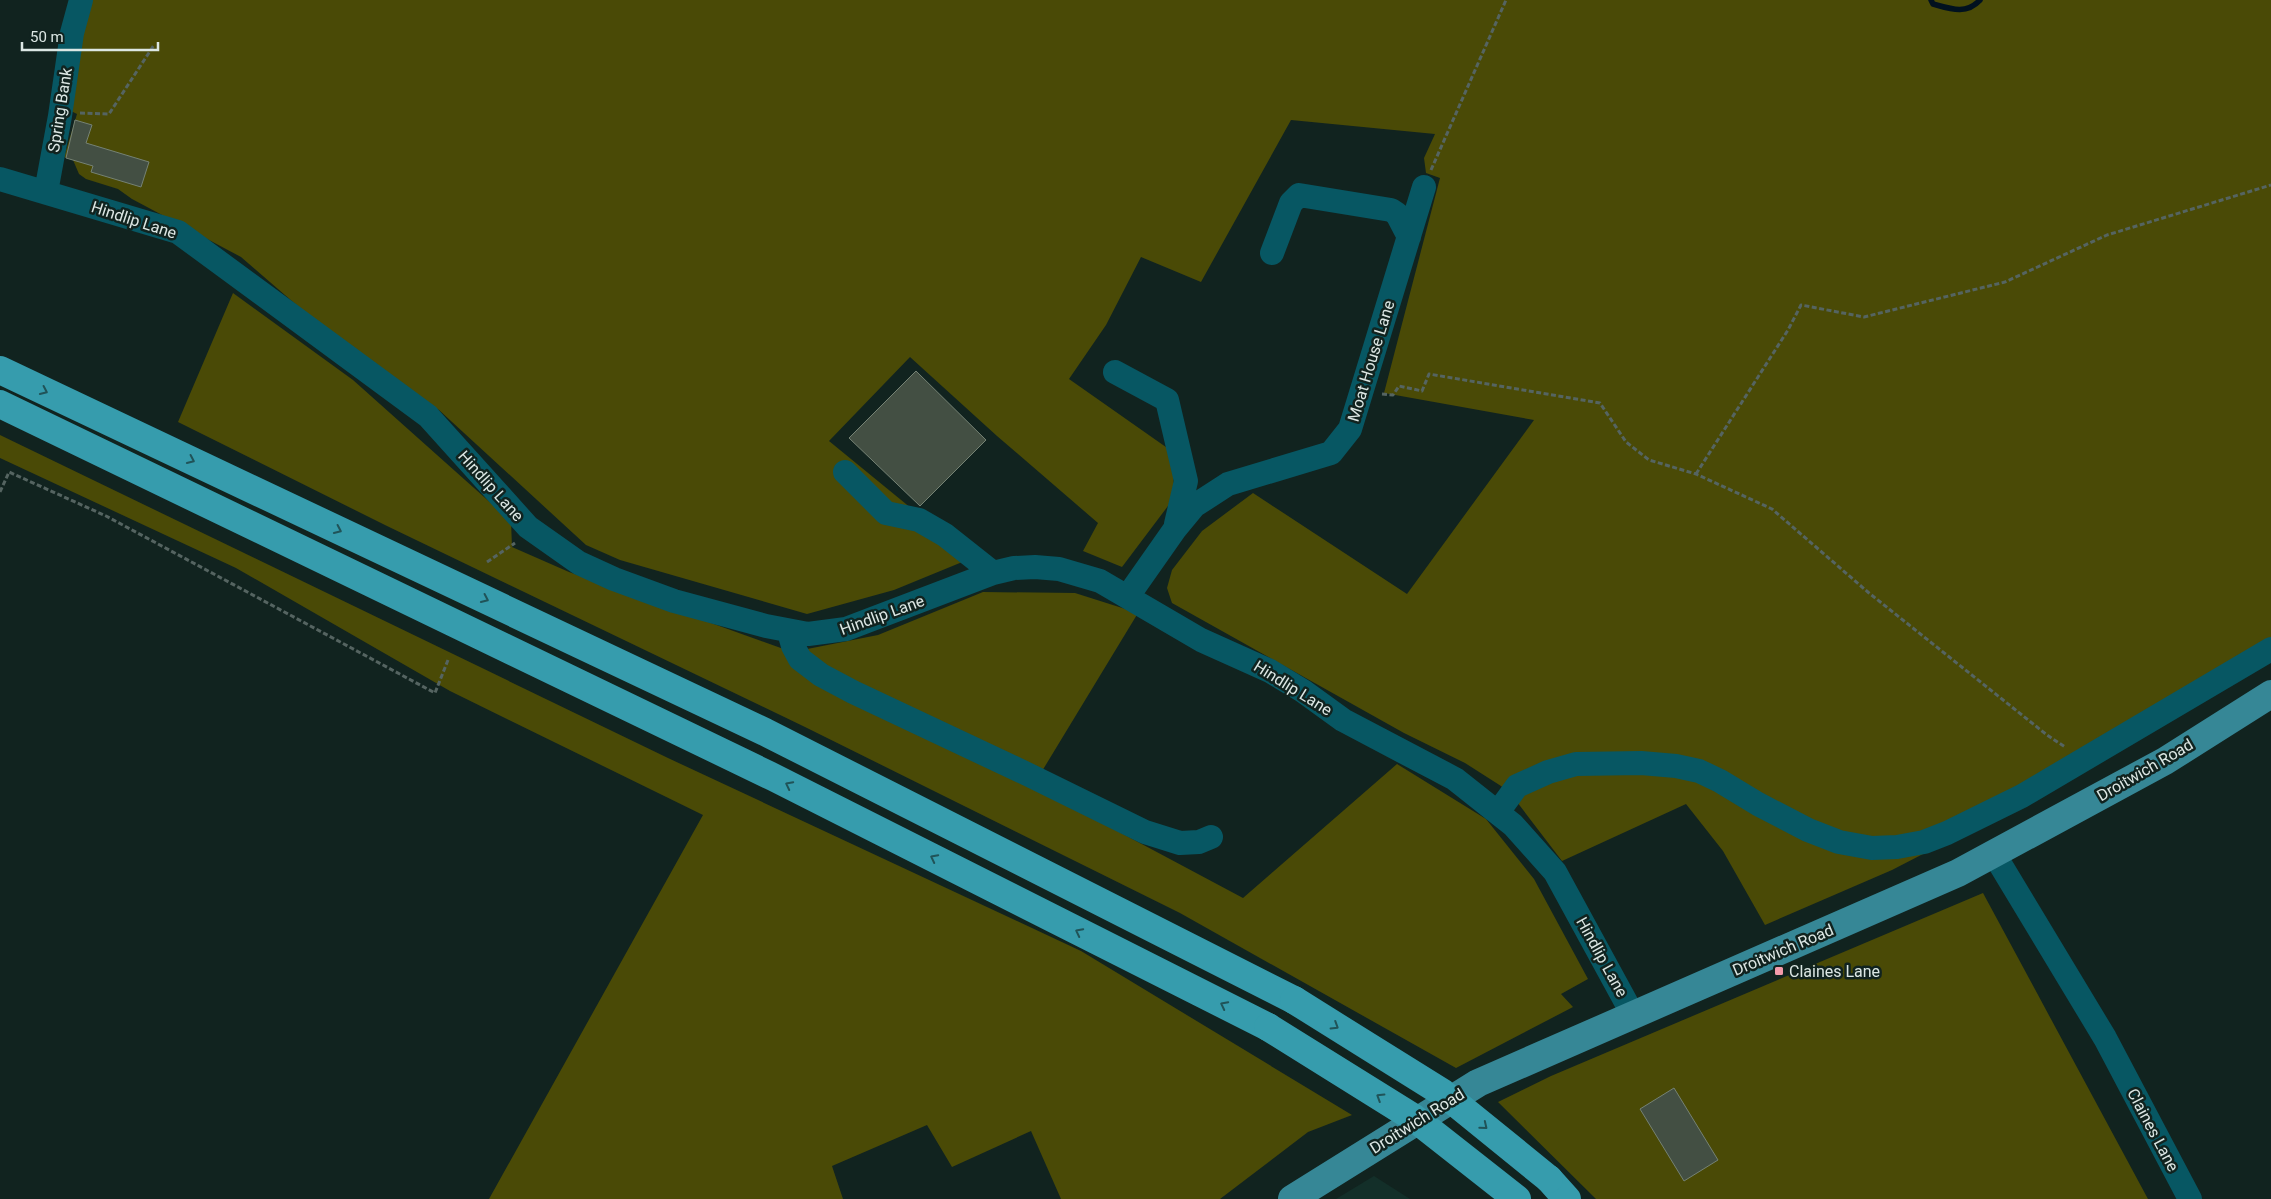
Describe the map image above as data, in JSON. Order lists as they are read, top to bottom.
{
  "streets": {
    "main road": ["Droitwich Road"],
    "street": [
      "Spring Bank",
      "Hindlip Lane",
      "Moat House Lane",
      "Claines Lane"
    ]
  },
  "crossings": [
    ["Spring Bank", "Hindlip Lane"],
    ["Hindlip Lane", "Moat House Lane"],
    ["Hindlip Lane", "Droitwich Road"],
    ["Droitwich Road", "Claines Lane"]
  ],
  "places": {
    "transit": ["Claines Lane"]
  },
  "scale_bar": "50 m"
}
